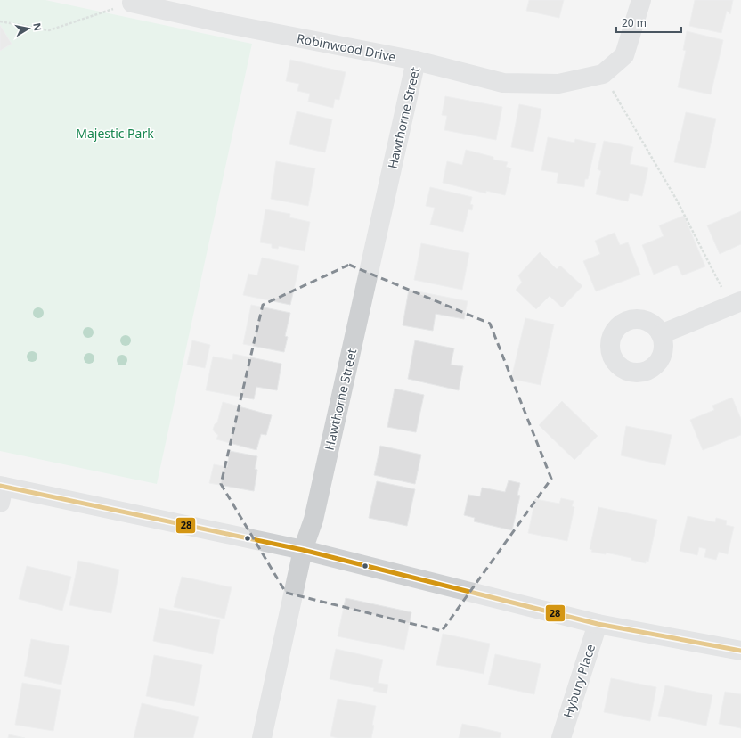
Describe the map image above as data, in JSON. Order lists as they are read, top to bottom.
{
  "streets": {
    "street": ["Robinwood Drive", "Hawthorne Street", "Hybury Place"]
  },
  "crossings": [
    ["Robinwood Drive", "Hawthorne Street"]
  ],
  "parks": ["Majestic Park"],
  "lines": ["transit line 28"],
  "scale_bar": "20 m",
  "north": "right"
}
